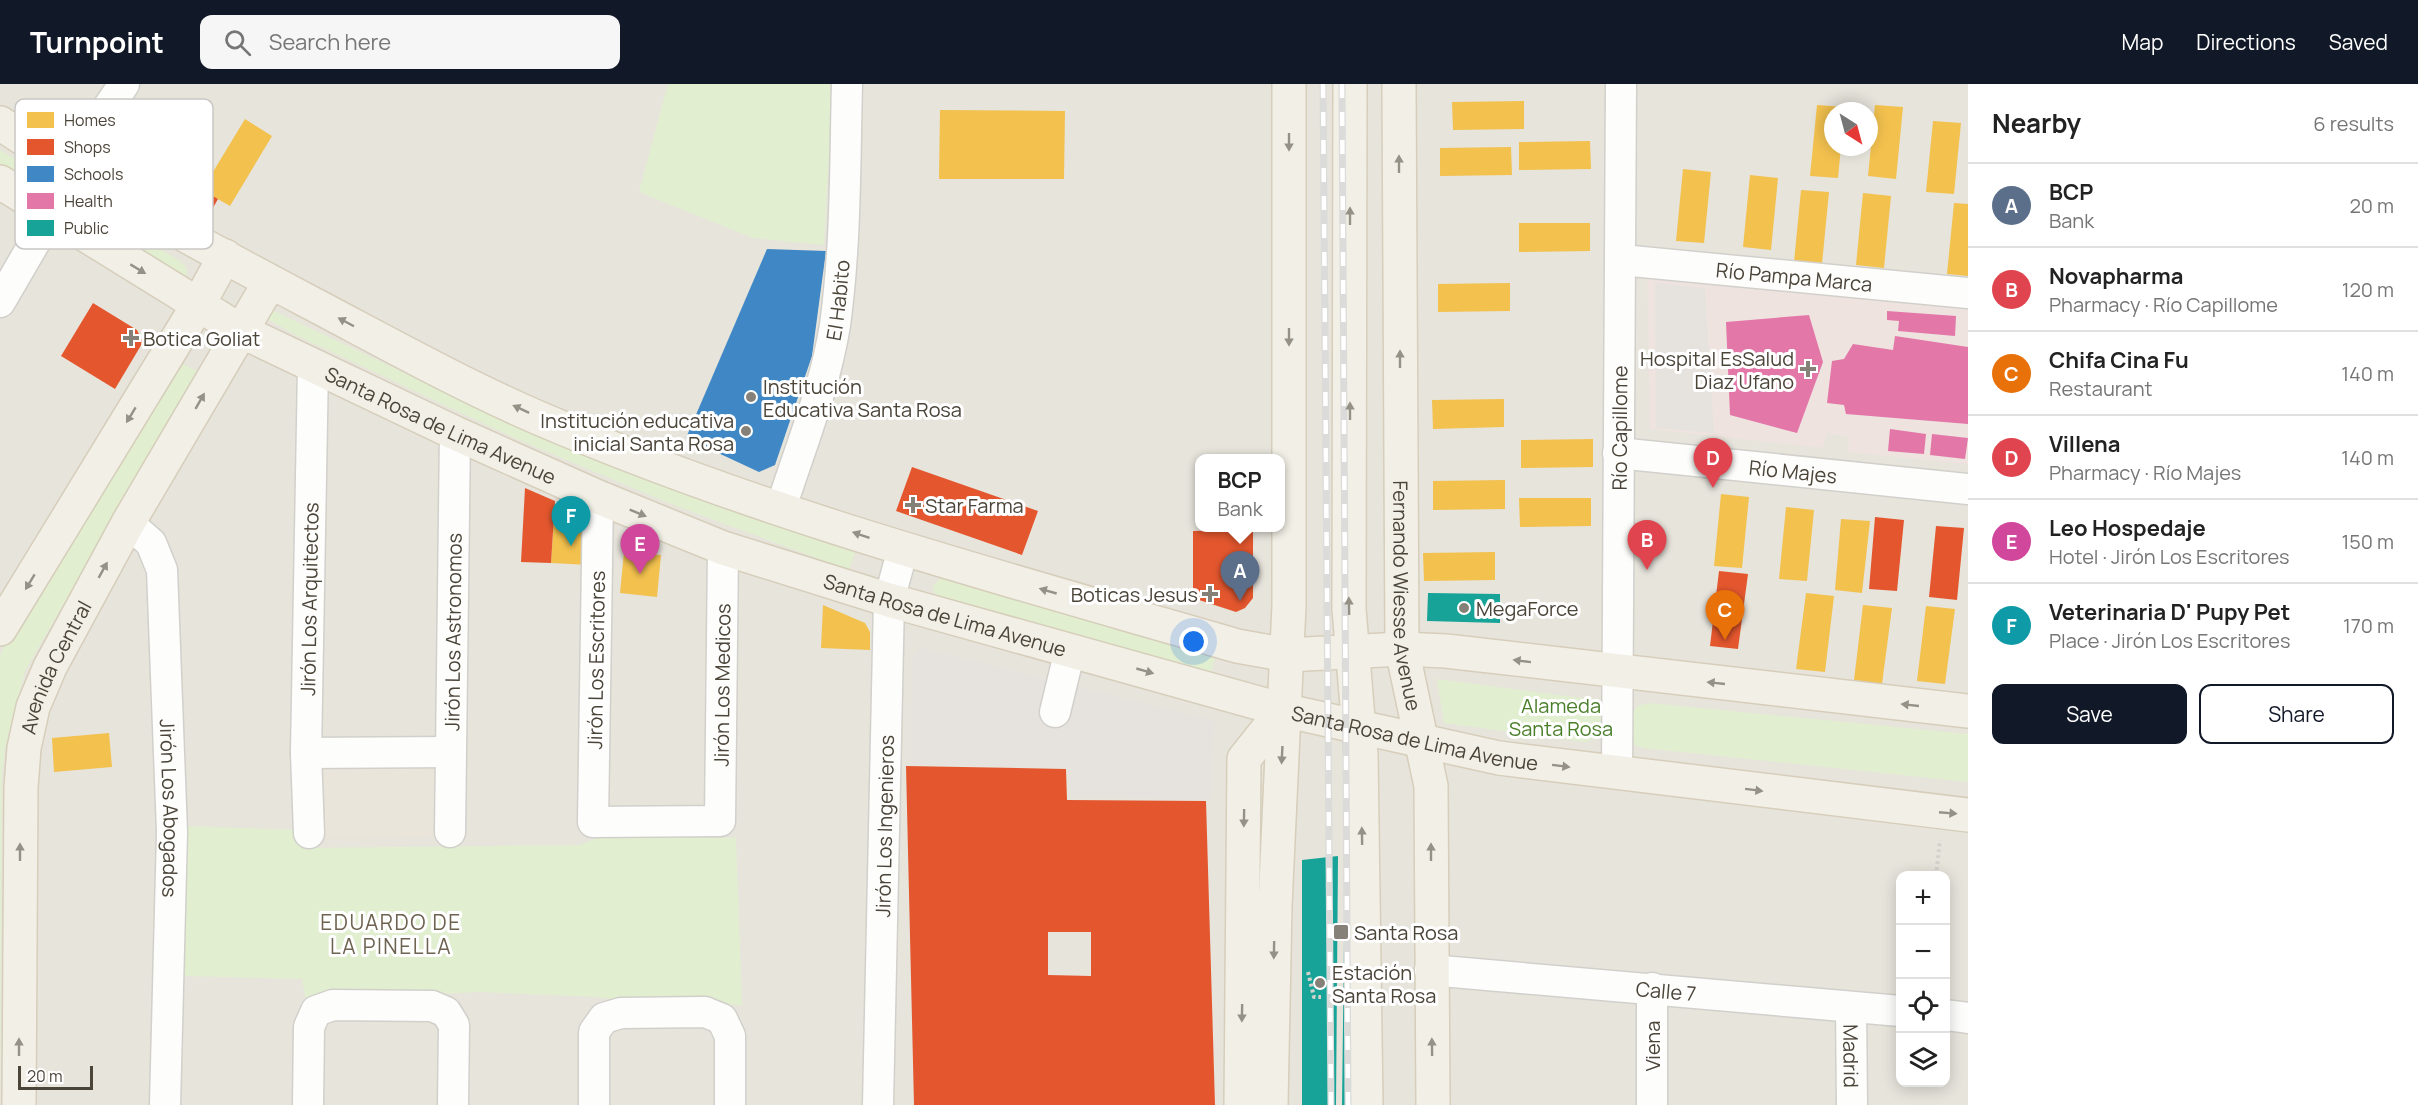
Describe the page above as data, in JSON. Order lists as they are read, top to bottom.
{
  "streets": {
    "main road": ["Santa Rosa de Lima Avenue", "Fernando Wiesse Avenue", "Avenida Central"],
    "street": [
      "Río Pampa Marca",
      "El Habito",
      "Río Capillome",
      "Río Majes",
      "Jirón Los Arquitectos",
      "Jirón Los Astronomos",
      "Jirón Los Escritores",
      "Jirón Los Medicos",
      "Jirón Los Abogados",
      "Jirón Los Ingenieros",
      "Calle 7",
      "Viena",
      "Madrid"
    ]
  },
  "crossings": [
    ["Río Pampa Marca", "Río Capillome"],
    ["Santa Rosa de Lima Avenue", "Río Capillome"],
    ["Santa Rosa de Lima Avenue", "Fernando Wiesse Avenue"],
    ["Santa Rosa de Lima Avenue", "Jirón Los Arquitectos"],
    ["Santa Rosa de Lima Avenue", "Jirón Los Astronomos"],
    ["Santa Rosa de Lima Avenue", "Jirón Los Escritores"],
    ["Santa Rosa de Lima Avenue", "Avenida Central"],
    ["Santa Rosa de Lima Avenue", "Jirón Los Medicos"],
    ["Santa Rosa de Lima Avenue", "Jirón Los Ingenieros"],
    ["Río Capillome", "Río Majes"],
    ["Fernando Wiesse Avenue", "Calle 7"],
    ["Jirón Los Escritores", "Jirón Los Medicos"],
    ["Avenida Central", "Jirón Los Abogados"],
    ["Calle 7", "Viena"],
    ["Calle 7", "Madrid"]
  ],
  "districts": ["EDUARDO DE LA PINELLA"],
  "parks": ["Alameda Santa Rosa"],
  "places": {
    "health": [
      "Botica Goliat",
      "Hospital EsSalud Diaz Ufano",
      "Star Farma",
      "Boticas Jesus"
    ],
    "other": [
      "Institución Educativa Santa Rosa",
      "Institución educativa inicial Santa Rosa",
      "MegaForce",
      "Estación Santa Rosa"
    ],
    "transit": ["Santa Rosa"]
  },
  "legend": [
    "Homes",
    "Shops",
    "Schools",
    "Health",
    "Public"
  ],
  "scale_bar": "20 m",
  "north": "bottom right",
  "page": {
    "header": "Turnpoint",
    "search": "Search here",
    "nav": ["Map", "Directions", "Saved"],
    "heading": ["Nearby", "6 results"],
    "list": [
      {
        "mark": "A",
        "name": "BCP",
        "note": "Bank",
        "value": "20 m"
      },
      {
        "mark": "B",
        "name": "Novapharma",
        "note": "Pharmacy · Río Capillome",
        "value": "120 m"
      },
      {
        "mark": "C",
        "name": "Chifa Cina Fu",
        "note": "Restaurant",
        "value": "140 m"
      },
      {
        "mark": "D",
        "name": "Villena",
        "note": "Pharmacy · Río Majes",
        "value": "140 m"
      },
      {
        "mark": "E",
        "name": "Leo Hospedaje",
        "note": "Hotel · Jirón Los Escritores",
        "value": "150 m"
      },
      {
        "mark": "F",
        "name": "Veterinaria D' Pupy Pet",
        "note": "Place · Jirón Los Escritores",
        "value": "170 m"
      }
    ],
    "pins": [
      "D",
      "F",
      "B",
      "E",
      "A",
      "C"
    ],
    "popup": ["BCP", "Bank"],
    "buttons": ["Save", "Share"],
    "map_buttons": ["+", "−"],
    "scale": "20 m"
  }
}
